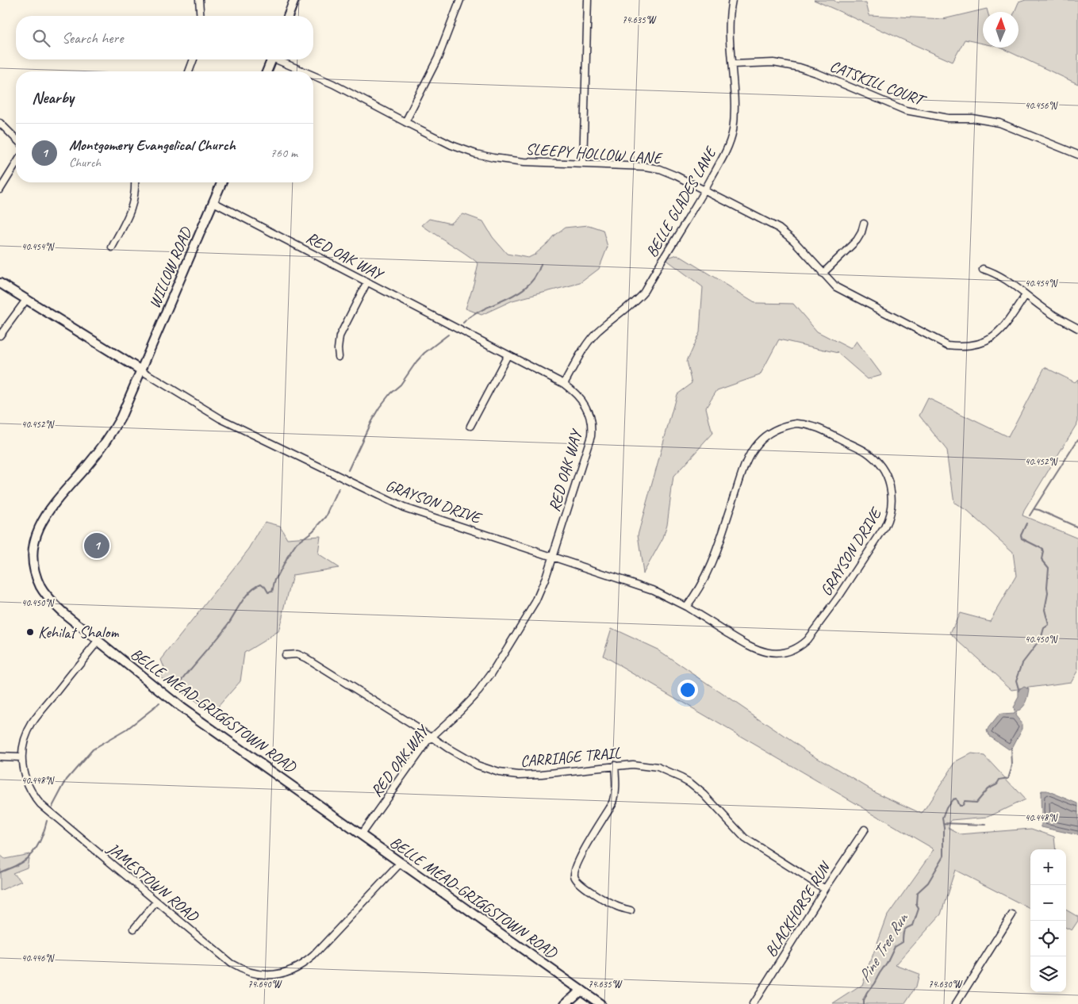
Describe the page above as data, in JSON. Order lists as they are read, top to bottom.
{
  "streets": {
    "street": [
      "CATSKILL COURT",
      "SLEEPY HOLLOW LANE",
      "BELLE GLADES LANE",
      "RED OAK WAY",
      "WILLOW ROAD",
      "GRAYSON DRIVE",
      "BELLE MEAD-GRIGGSTOWN ROAD",
      "CARRIAGE TRAIL",
      "JAMESTOWN ROAD",
      "BLACKHORSE RUN"
    ]
  },
  "crossings": [
    ["CATSKILL COURT", "BELLE GLADES LANE"],
    ["SLEEPY HOLLOW LANE", "BELLE GLADES LANE"],
    ["BELLE GLADES LANE", "RED OAK WAY"],
    ["RED OAK WAY", "WILLOW ROAD"],
    ["RED OAK WAY", "GRAYSON DRIVE"],
    ["RED OAK WAY", "BELLE MEAD-GRIGGSTOWN ROAD"],
    ["RED OAK WAY", "CARRIAGE TRAIL"],
    ["WILLOW ROAD", "GRAYSON DRIVE"],
    ["WILLOW ROAD", "BELLE MEAD-GRIGGSTOWN ROAD"],
    ["GRAYSON DRIVE", "BELLE MEAD-GRIGGSTOWN ROAD"],
    ["BELLE MEAD-GRIGGSTOWN ROAD", "JAMESTOWN ROAD"],
    ["CARRIAGE TRAIL", "BLACKHORSE RUN"]
  ],
  "water": ["Pine Tree Run"],
  "places": ["Kehilat Shalom"],
  "north": "top",
  "page": {
    "search": "Search here",
    "heading": "Nearby",
    "list": [
      {
        "mark": "1",
        "name": "Montgomery Evangelical Church",
        "note": "Church",
        "value": "760 m"
      }
    ],
    "pins": "1",
    "map_buttons": ["+", "−"]
  },
  "coordinates": [
    "74.635°W",
    "40.456°N",
    "40.454°N",
    "40.452°N",
    "40.450°N",
    "40.448°N",
    "40.446°N",
    "74.640°W",
    "74.630°W"
  ]
}
